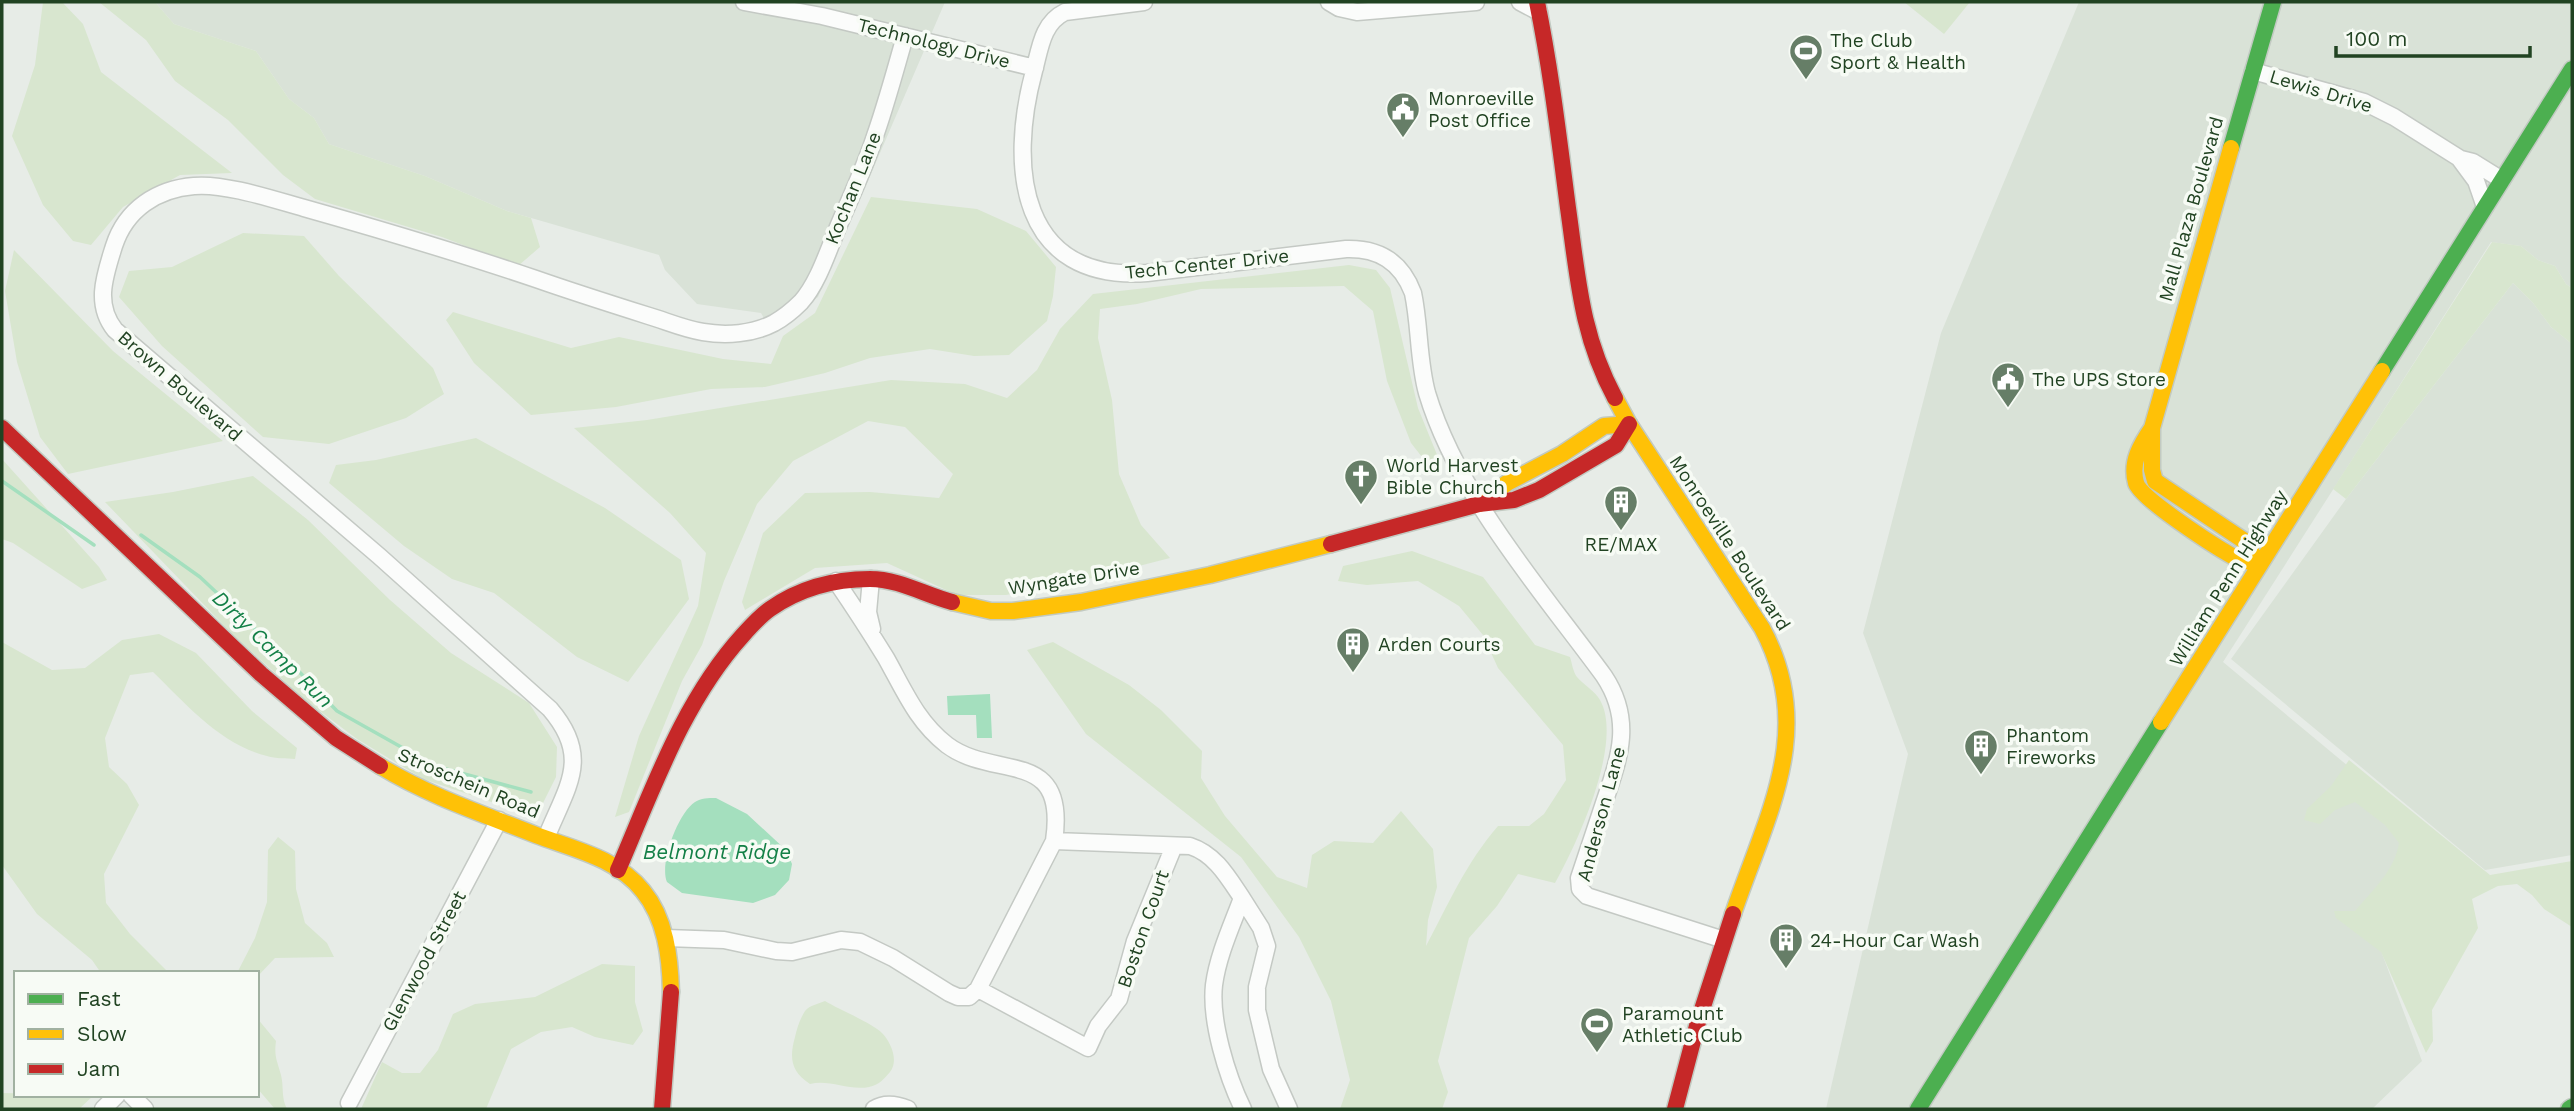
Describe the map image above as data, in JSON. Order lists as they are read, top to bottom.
{
  "streets": {
    "main road": [
      "Mall Plaza Boulevard",
      "Monroeville Boulevard",
      "Wyngate Drive",
      "William Penn Highway",
      "Stroschein Road"
    ],
    "street": [
      "Technology Drive",
      "Lewis Drive",
      "Kochan Lane",
      "Tech Center Drive",
      "Brown Boulevard",
      "Anderson Lane",
      "Boston Court",
      "Glenwood Street"
    ]
  },
  "crossings": [
    ["Technology Drive", "Kochan Lane"],
    ["Technology Drive", "Tech Center Drive"],
    ["Lewis Drive", "Mall Plaza Boulevard"],
    ["Lewis Drive", "William Penn Highway"],
    ["Kochan Lane", "Brown Boulevard"],
    ["Mall Plaza Boulevard", "William Penn Highway"],
    ["Tech Center Drive", "Wyngate Drive"],
    ["Tech Center Drive", "Anderson Lane"],
    ["Brown Boulevard", "Stroschein Road"],
    ["Monroeville Boulevard", "Wyngate Drive"],
    ["Monroeville Boulevard", "Anderson Lane"],
    ["Wyngate Drive", "Stroschein Road"],
    ["Wyngate Drive", "Anderson Lane"],
    ["Stroschein Road", "Glenwood Street"]
  ],
  "water": ["Dirty Camp Run", "Belmont Ridge"],
  "places": {
    "sports": ["The Club Sport & Health", "Paramount Athletic Club"],
    "public building": ["Monroeville Post Office", "The UPS Store"],
    "church": ["World Harvest Bible Church"],
    "building": [
      "RE/MAX",
      "Arden Courts",
      "Phantom Fireworks",
      "24-Hour Car Wash"
    ]
  },
  "legend": ["Fast", "Slow", "Jam"],
  "scale_bar": "100 m"
}
